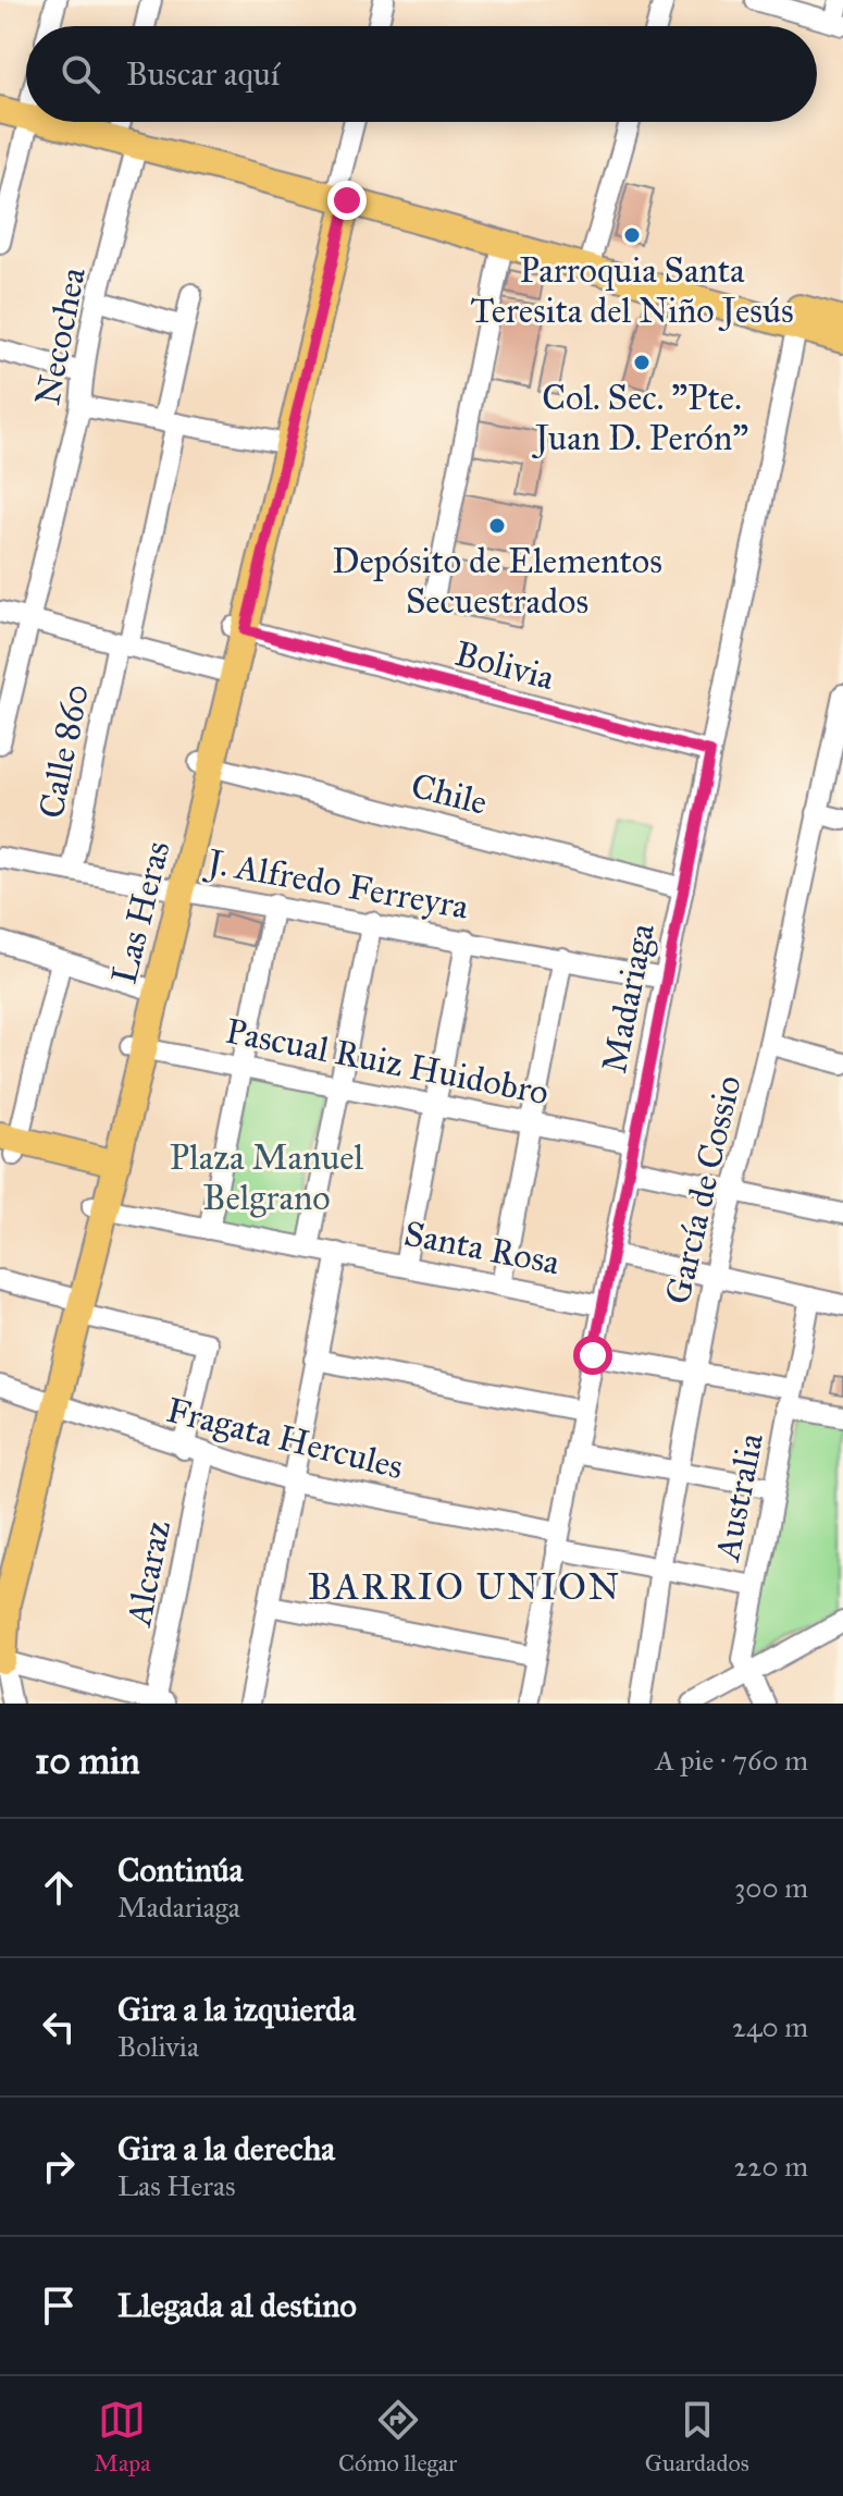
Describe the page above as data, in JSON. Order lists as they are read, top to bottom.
{
  "streets": {
    "main road": ["Las Heras"],
    "street": [
      "Necochea",
      "Bolivia",
      "Calle 860",
      "Chile",
      "J. Alfredo Ferreyra",
      "Madariaga",
      "Pascual Ruiz Huidobro",
      "García de Cossio",
      "Santa Rosa",
      "Fragata Hercules",
      "Australia",
      "Alcaraz"
    ]
  },
  "crossings": [
    ["Bolivia", "Las Heras"],
    ["Bolivia", "Madariaga"],
    ["Calle 860", "J. Alfredo Ferreyra"],
    ["Chile", "Las Heras"],
    ["Chile", "Madariaga"],
    ["J. Alfredo Ferreyra", "Las Heras"],
    ["J. Alfredo Ferreyra", "Madariaga"],
    ["Las Heras", "Pascual Ruiz Huidobro"],
    ["Las Heras", "Santa Rosa"],
    ["Las Heras", "Fragata Hercules"],
    ["Madariaga", "Pascual Ruiz Huidobro"],
    ["Madariaga", "Santa Rosa"],
    ["Madariaga", "Fragata Hercules"],
    ["García de Cossio", "Fragata Hercules"],
    ["Fragata Hercules", "Australia"],
    ["Fragata Hercules", "Alcaraz"]
  ],
  "districts": ["BARRIO UNION"],
  "parks": ["Plaza Manuel Belgrano"],
  "places": ["Parroquia Santa Teresita del Niño Jesús", "Col. Sec. \"Pte. Juan D. Perón\"", "Depósito de Elementos Secuestrados"],
  "page": {
    "search": "Buscar aquí",
    "heading": ["10 min", "A pie · 760 m"],
    "list": [
      ["Continúa", "Madariaga", "300 m"],
      ["Gira a la izquierda", "Bolivia", "240 m"],
      ["Gira a la derecha", "Las Heras", "220 m"],
      "Llegada al destino"
    ],
    "nav": ["Mapa", "Cómo llegar", "Guardados"]
  }
}
